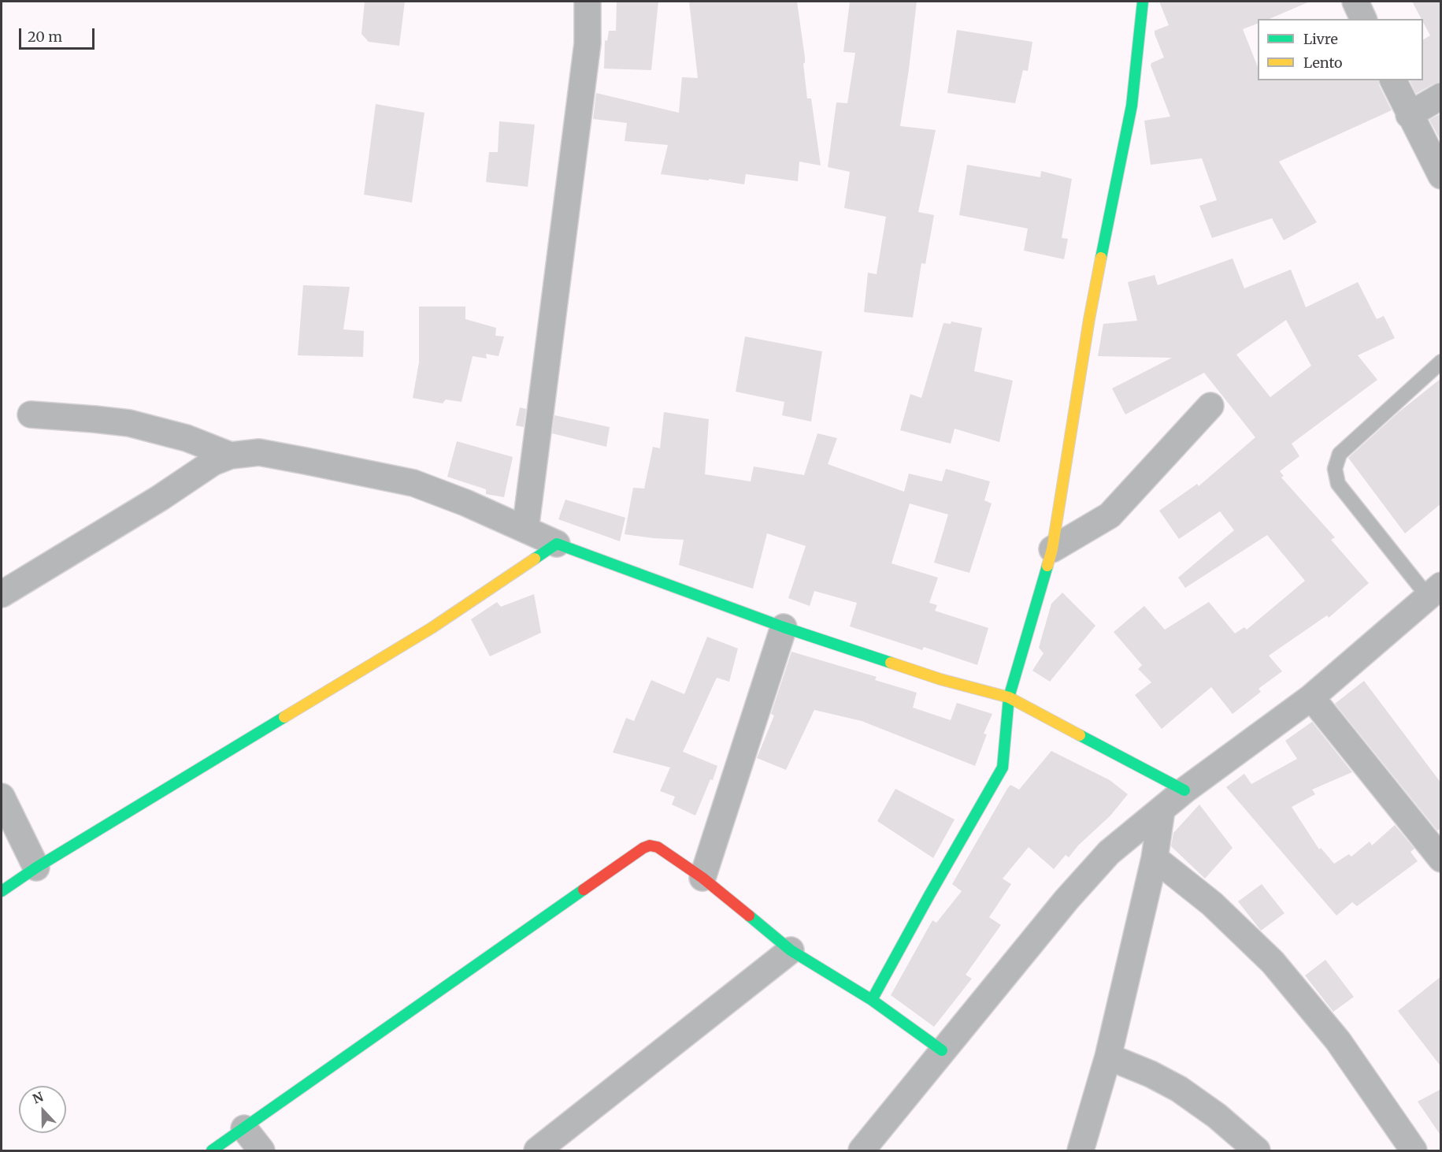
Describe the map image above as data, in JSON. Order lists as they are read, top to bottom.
{
  "legend": ["Livre", "Lento"],
  "scale_bar": "20 m",
  "north": "top"
}
